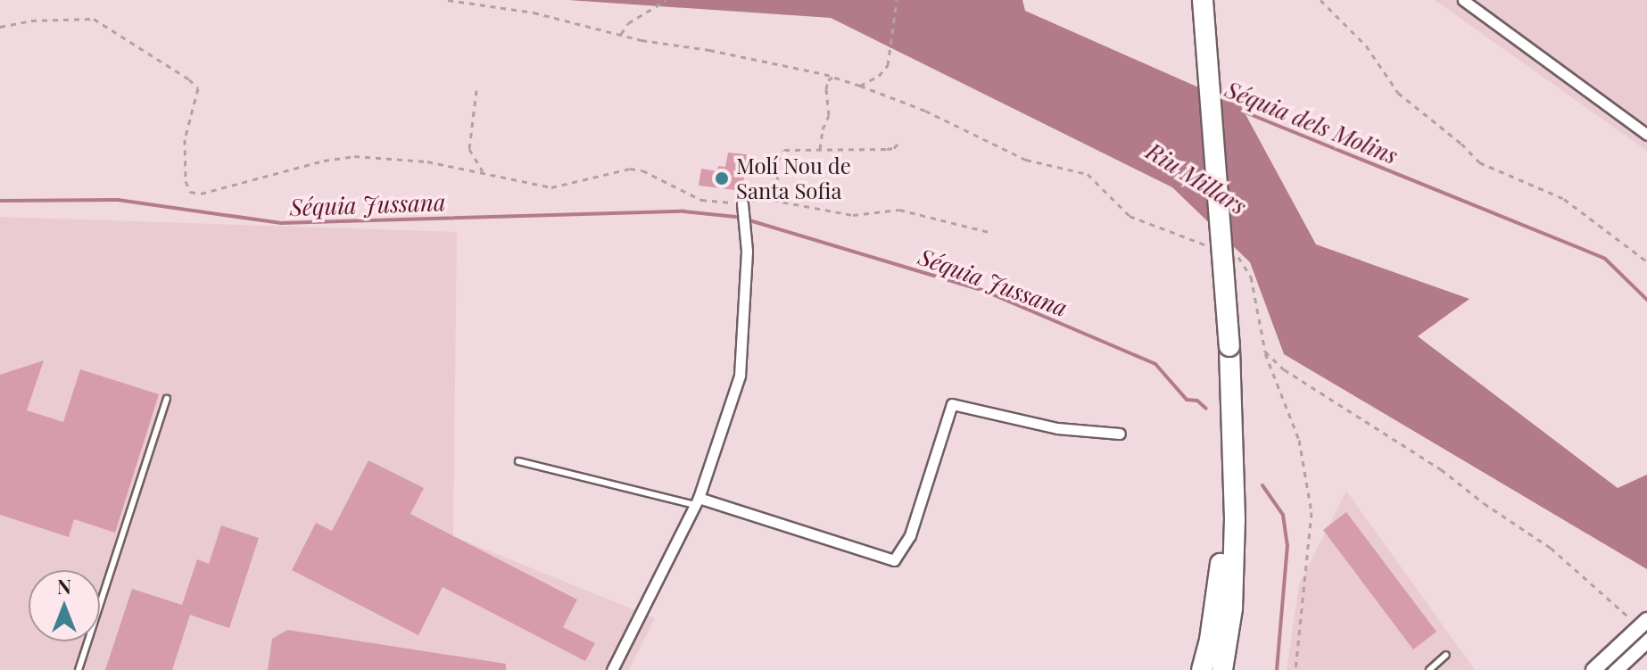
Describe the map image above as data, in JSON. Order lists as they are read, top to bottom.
{
  "water": ["Séquia dels Molins", "Riu Millars", "Séquia Jussana"],
  "places": ["Molí Nou de Santa Sofia"],
  "north": "top"
}
